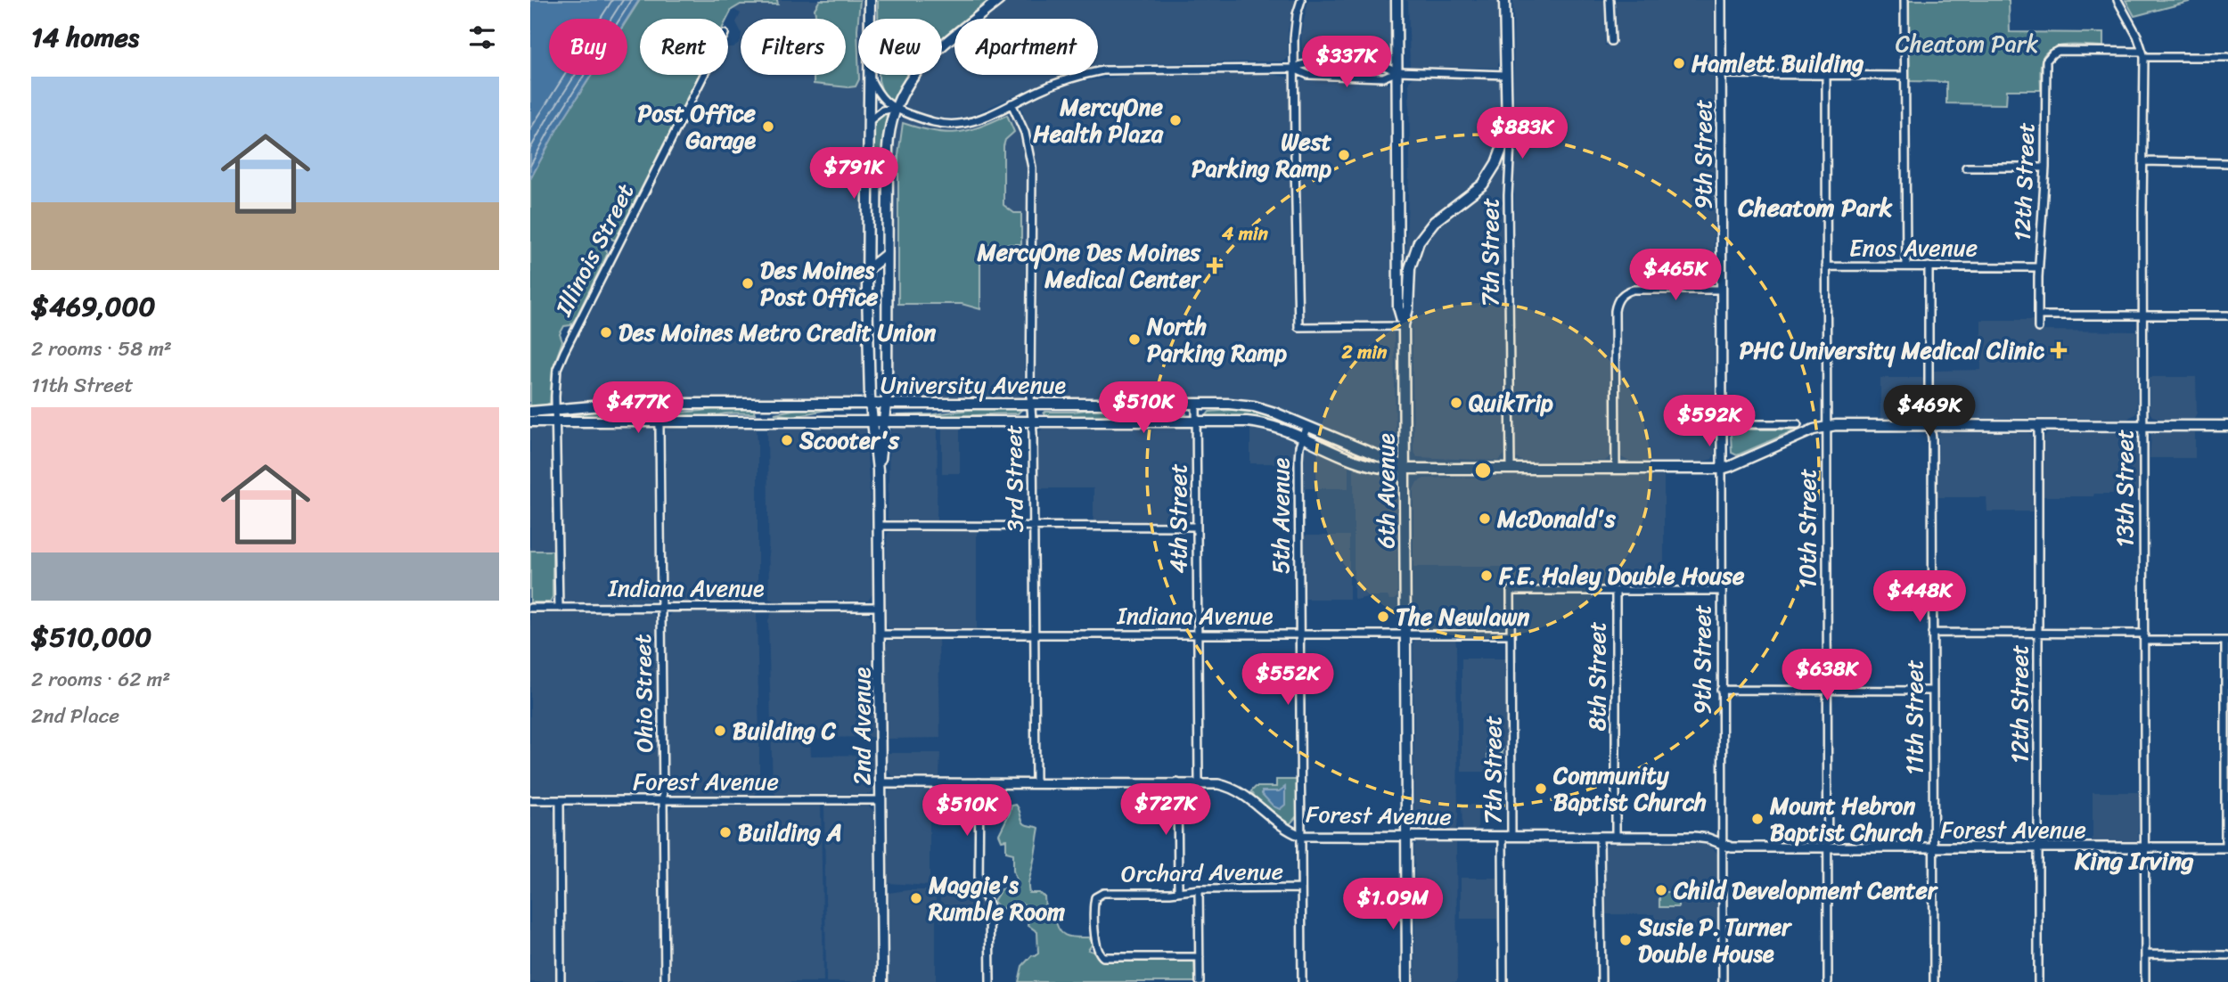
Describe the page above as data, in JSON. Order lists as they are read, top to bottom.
{
  "streets": {
    "main road": [
      "7th Street",
      "University Avenue",
      "6th Avenue",
      "2nd Avenue"
    ],
    "street": [
      "9th Street",
      "12th Street",
      "Enos Avenue",
      "Illinois Street",
      "3rd Street",
      "13th Street",
      "5th Avenue",
      "4th Street",
      "10th Street",
      "Indiana Avenue",
      "8th Street",
      "Ohio Street",
      "11th Street",
      "Forest Avenue",
      "Orchard Avenue"
    ]
  },
  "crossings": [
    ["9th Street", "University Avenue"],
    ["9th Street", "Forest Avenue"],
    ["12th Street", "Enos Avenue"],
    ["12th Street", "University Avenue"],
    ["12th Street", "13th Street"],
    ["12th Street", "Forest Avenue"],
    ["Enos Avenue", "10th Street"],
    ["Enos Avenue", "11th Street"],
    ["Illinois Street", "University Avenue"],
    ["Illinois Street", "Indiana Avenue"],
    ["7th Street", "University Avenue"],
    ["7th Street", "Indiana Avenue"],
    ["7th Street", "8th Street"],
    ["7th Street", "Forest Avenue"],
    ["University Avenue", "3rd Street"],
    ["University Avenue", "13th Street"],
    ["University Avenue", "6th Avenue"],
    ["University Avenue", "5th Avenue"],
    ["University Avenue", "4th Street"],
    ["University Avenue", "10th Street"],
    ["University Avenue", "Ohio Street"],
    ["University Avenue", "11th Street"],
    ["University Avenue", "2nd Avenue"],
    ["3rd Street", "Indiana Avenue"],
    ["3rd Street", "Forest Avenue"],
    ["13th Street", "Forest Avenue"],
    ["6th Avenue", "Indiana Avenue"],
    ["6th Avenue", "Forest Avenue"],
    ["5th Avenue", "Indiana Avenue"],
    ["5th Avenue", "Forest Avenue"],
    ["5th Avenue", "Orchard Avenue"],
    ["4th Street", "Indiana Avenue"],
    ["4th Street", "Forest Avenue"],
    ["10th Street", "Forest Avenue"],
    ["Indiana Avenue", "Ohio Street"],
    ["Indiana Avenue", "2nd Avenue"],
    ["8th Street", "Forest Avenue"],
    ["Ohio Street", "Forest Avenue"],
    ["11th Street", "Forest Avenue"],
    ["2nd Avenue", "Forest Avenue"]
  ],
  "districts": ["Cheatom Park", "King Irving"],
  "parks": ["Cheatom Park"],
  "places": {
    "other": [
      "Hamlett Building",
      "MercyOne Health Plaza",
      "Post Office Garage",
      "West Parking Ramp",
      "Des Moines Post Office",
      "Des Moines Metro Credit Union",
      "North Parking Ramp",
      "QuikTrip",
      "Scooter's",
      "McDonald's",
      "F.E. Haley Double House",
      "The Newlawn",
      "Building C",
      "Community Baptist Church",
      "Mount Hebron Baptist Church",
      "Building A",
      "Child Development Center",
      "Maggie's Rumble Room",
      "Susie P. Turner Double House"
    ],
    "health": ["MercyOne Des Moines Medical Center", "PHC University Medical Clinic"]
  },
  "page": {
    "heading": "14 homes",
    "chip": [
      "Buy",
      "Rent",
      "Filters",
      "New",
      "Apartment"
    ],
    "price": [
      "$337K",
      "$883K",
      "$791K",
      "$465K",
      "$477K",
      "$510K",
      "$469K",
      "$592K",
      "$448K",
      "$638K",
      "$552K",
      "$727K",
      "$510K",
      "$1.09M"
    ],
    "list": [
      {
        "name": "$469,000",
        "note": "2 rooms · 58 m² · 11th Street"
      },
      {
        "name": "$510,000",
        "note": "2 rooms · 62 m² · 2nd Place"
      }
    ]
  },
  "rings": ["4 min", "2 min"]
}
